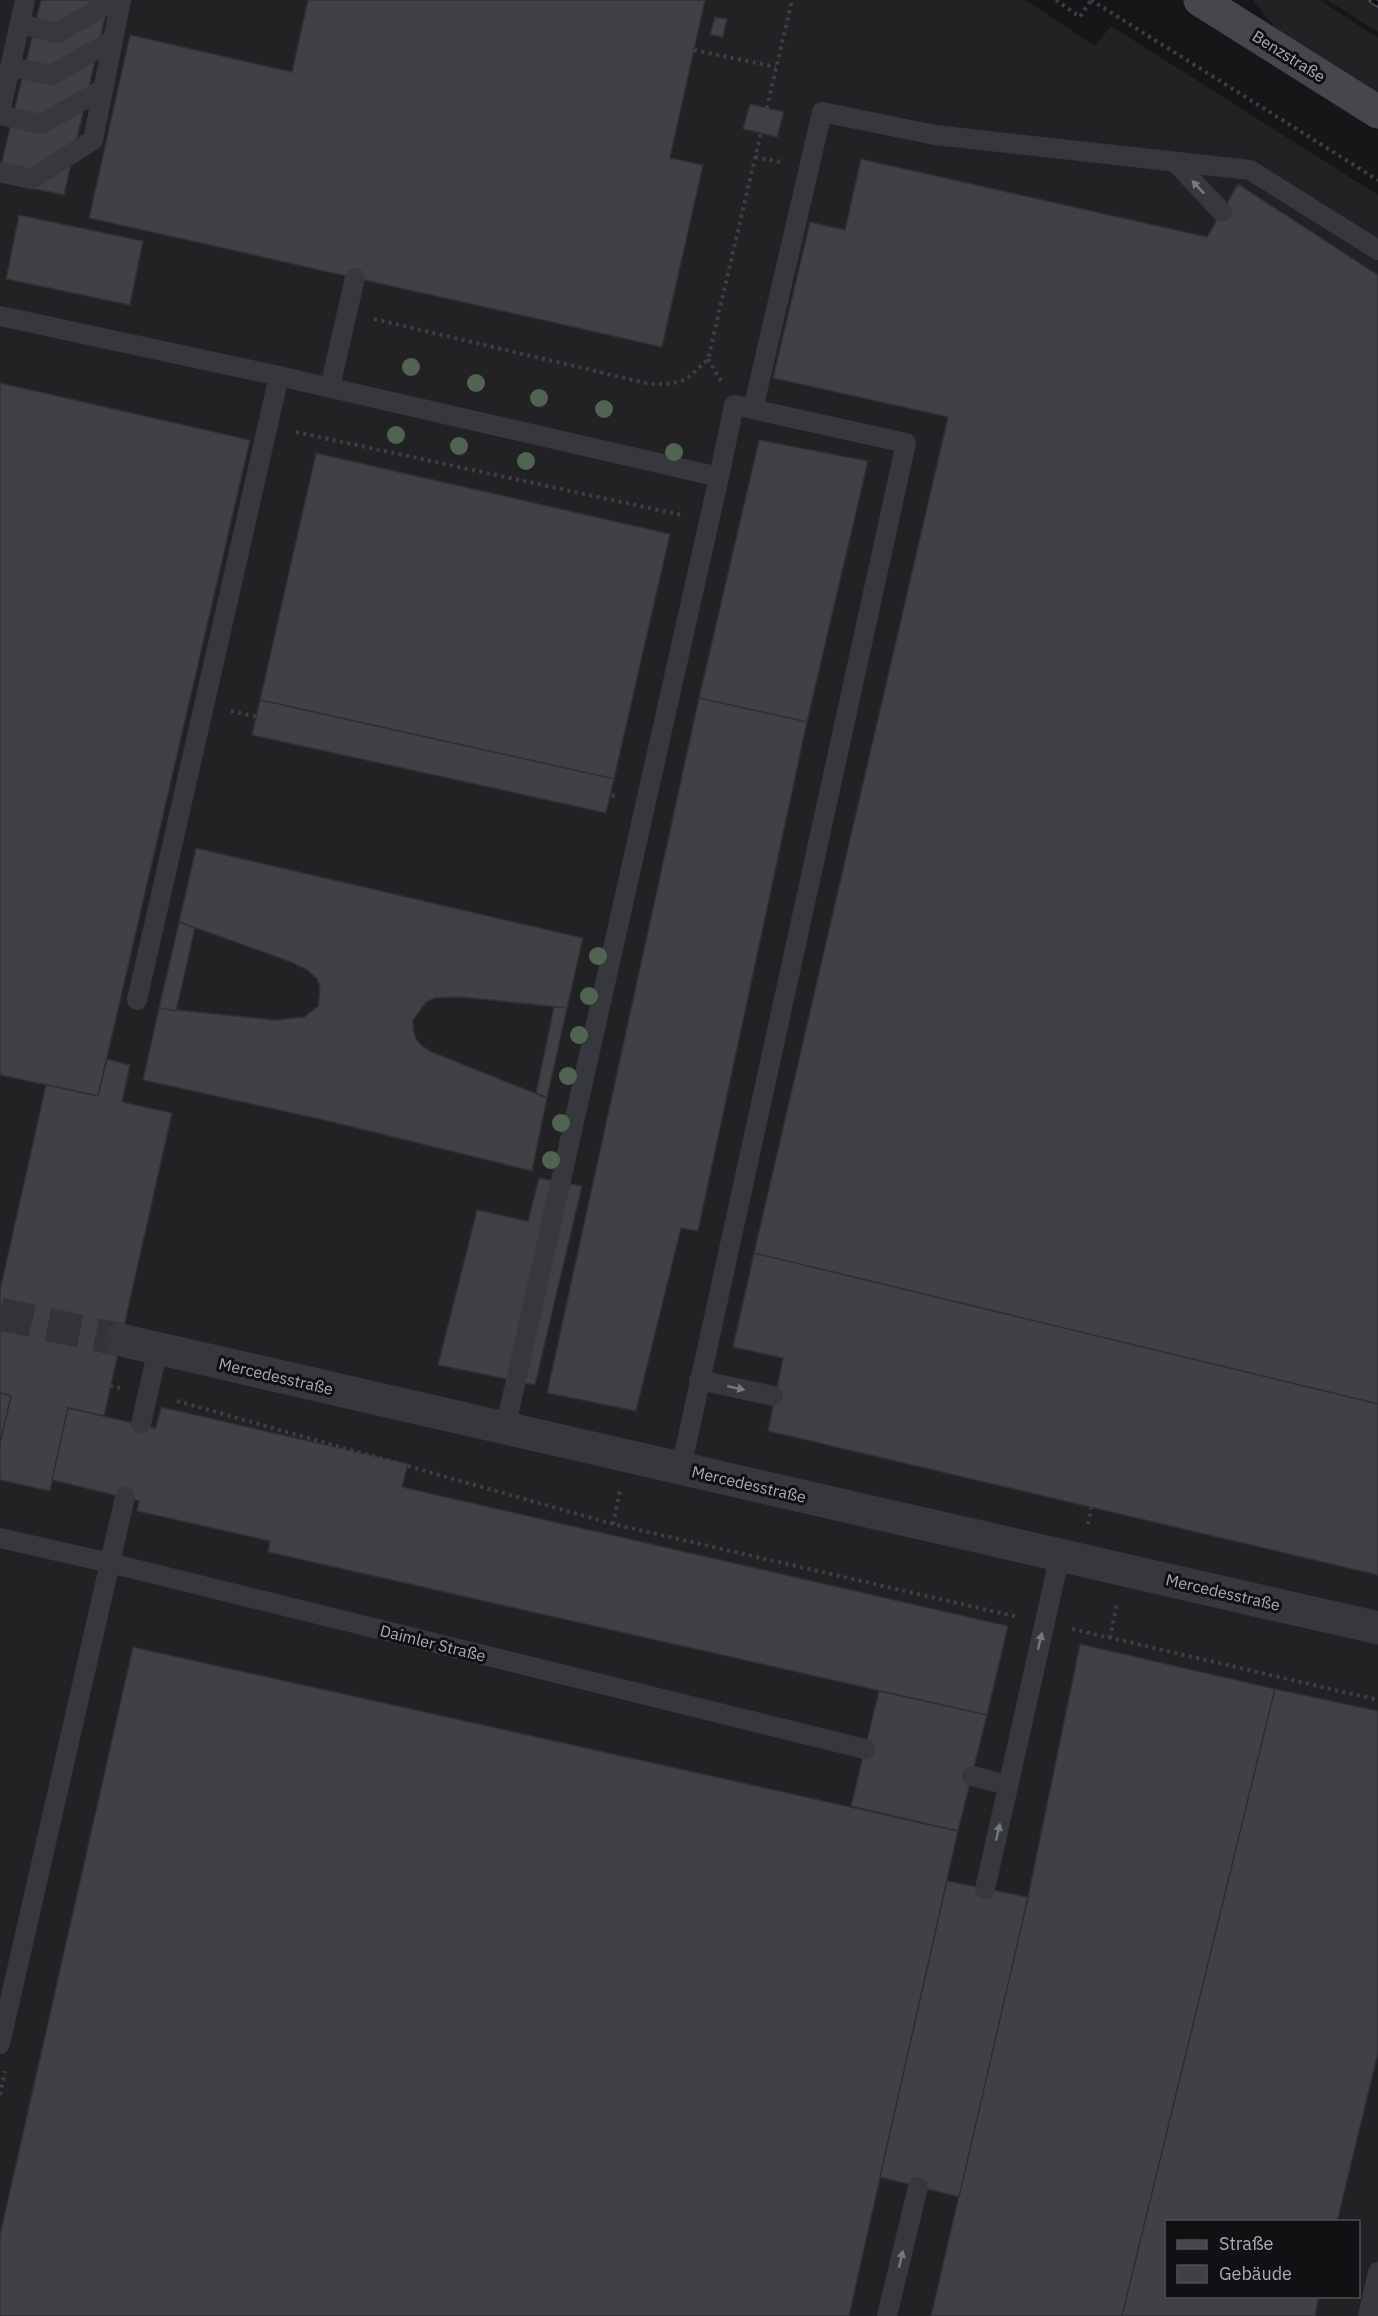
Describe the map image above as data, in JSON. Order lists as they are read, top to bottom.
{
  "streets": {
    "main road": ["Benzstraße"],
    "street": ["Mercedesstraße"],
    "lane": ["Daimler Straße"]
  },
  "legend": ["Straße", "Gebäude"]
}
